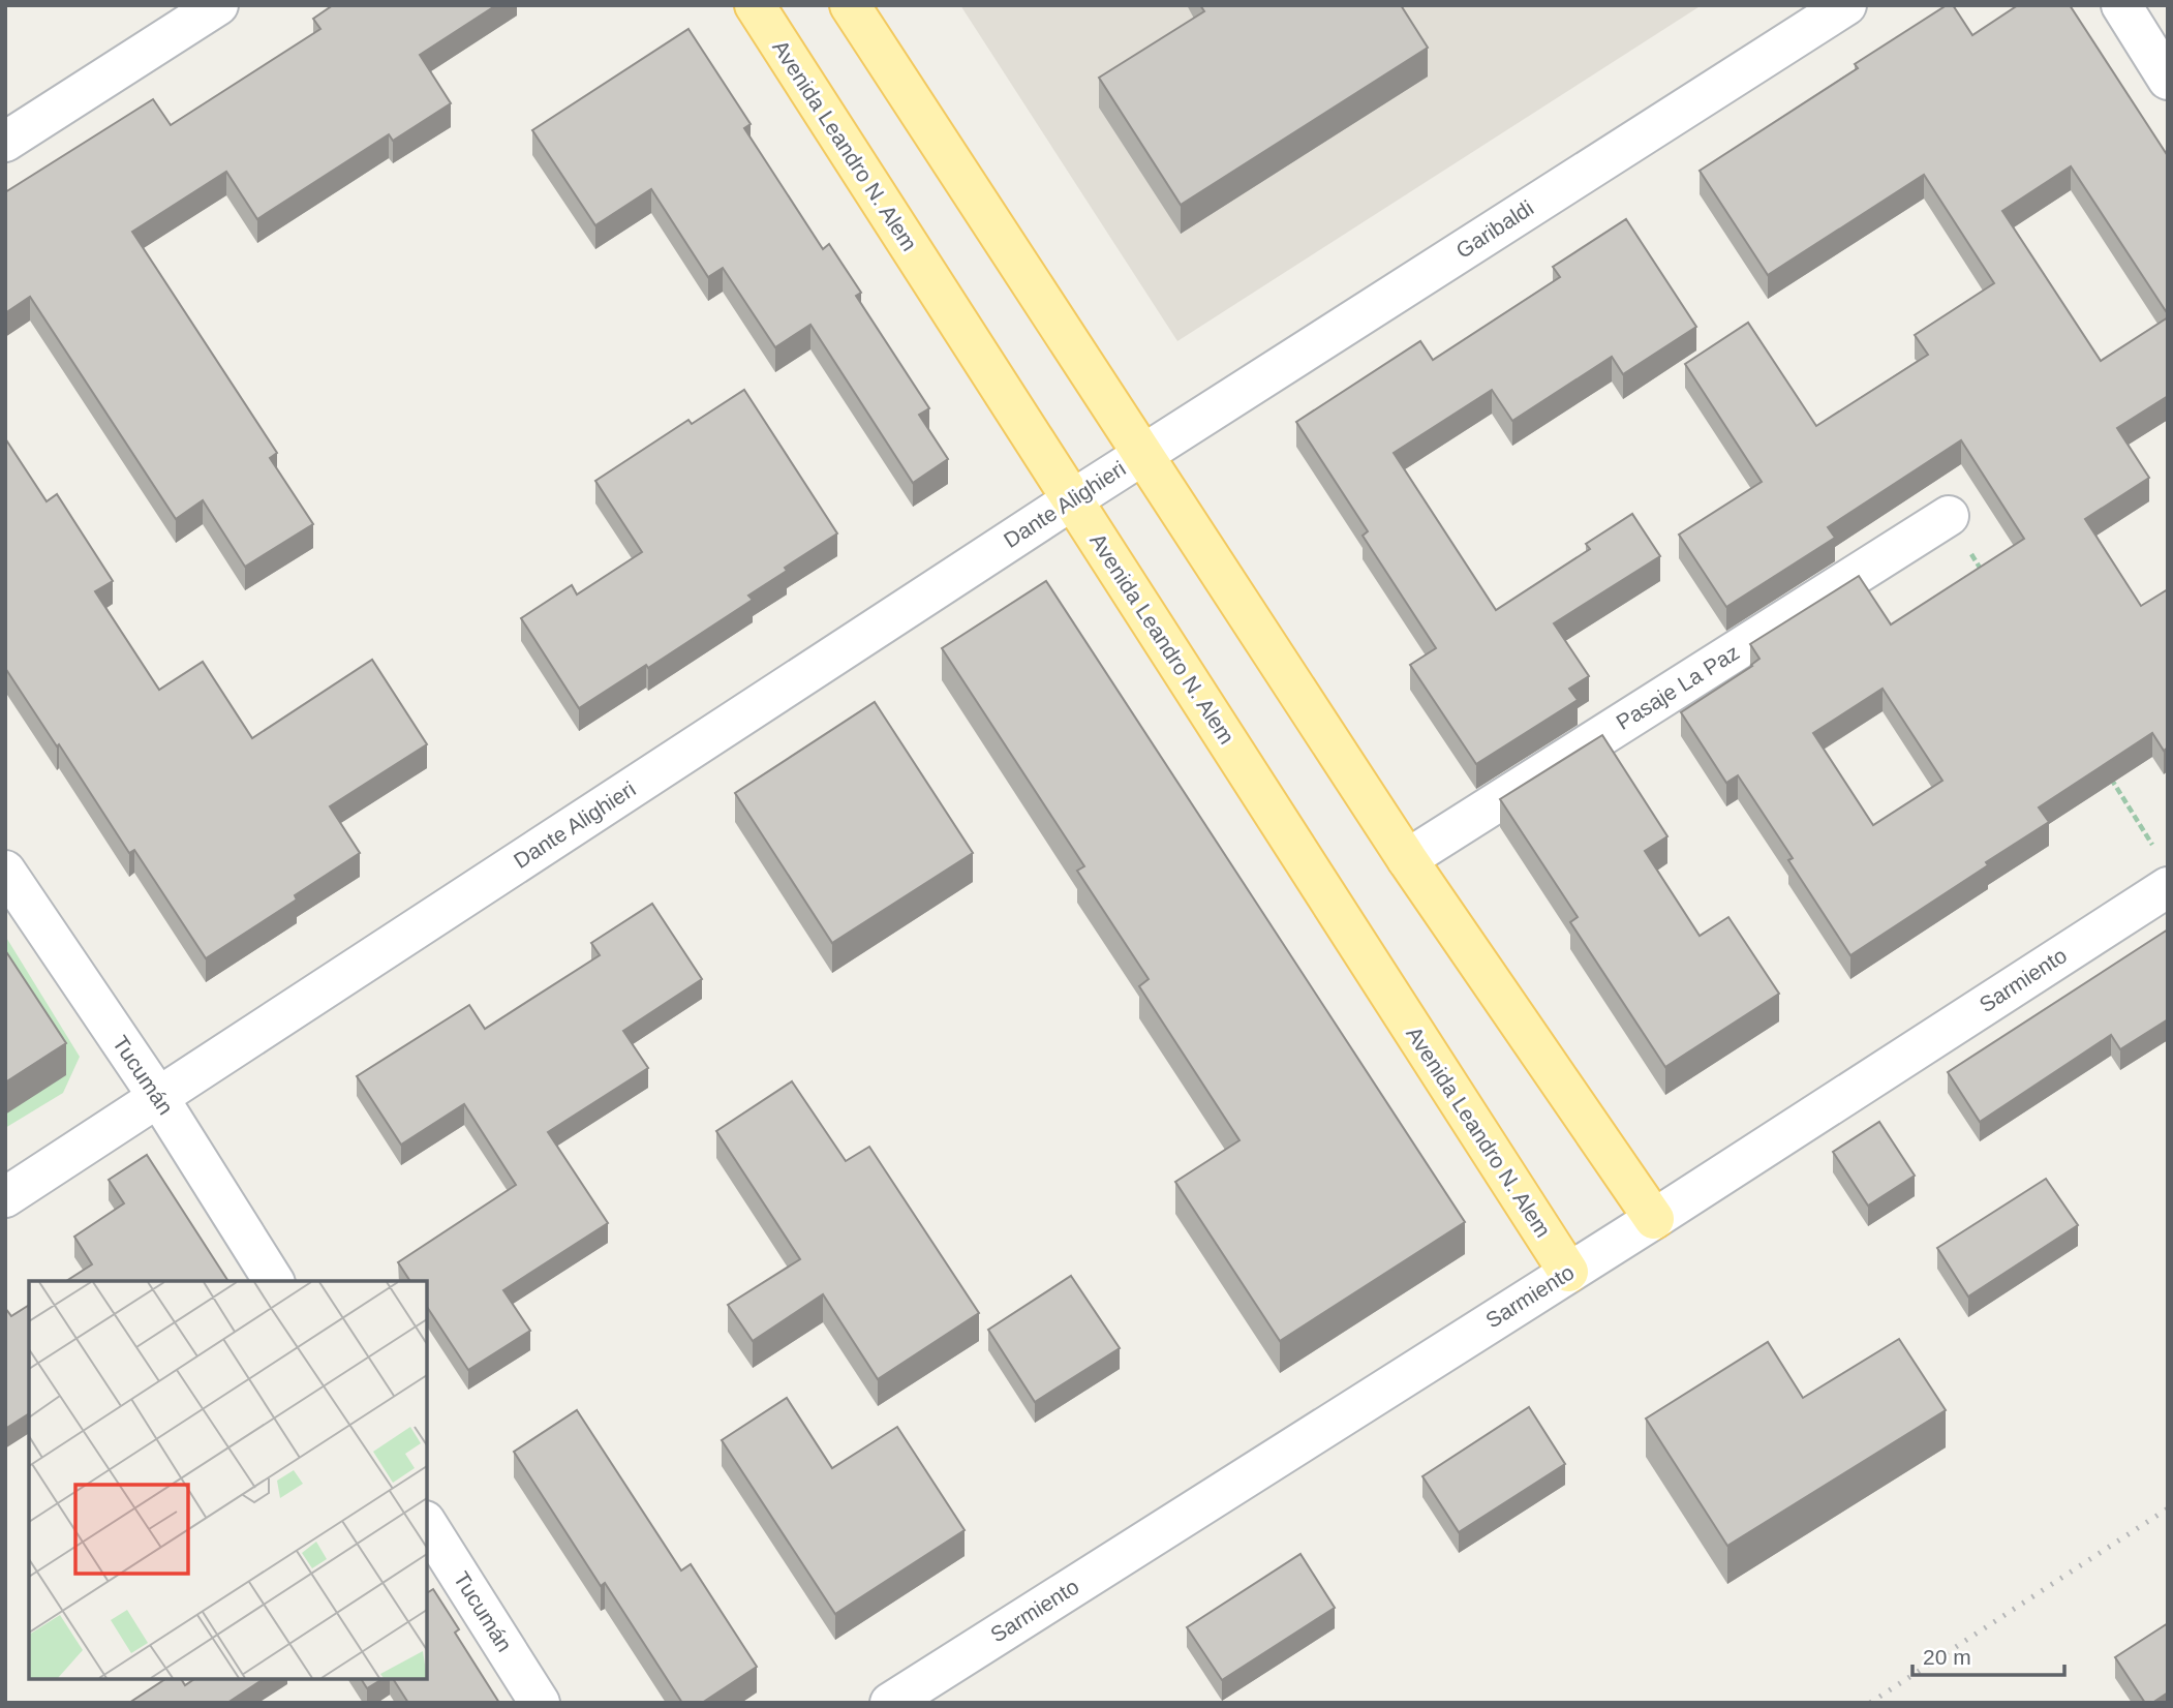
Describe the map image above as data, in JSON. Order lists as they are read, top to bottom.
{
  "streets": {
    "main road": ["Avenida Leandro N. Alem"],
    "street": [
      "Garibaldi",
      "Dante Alighieri",
      "Pasaje La Paz",
      "Sarmiento",
      "Tucumán"
    ]
  },
  "crossings": [
    ["Avenida Leandro N. Alem", "Dante Alighieri"],
    ["Avenida Leandro N. Alem", "Sarmiento"],
    ["Garibaldi", "Dante Alighieri"],
    ["Dante Alighieri", "Tucumán"]
  ],
  "scale_bar": "20 m"
}
